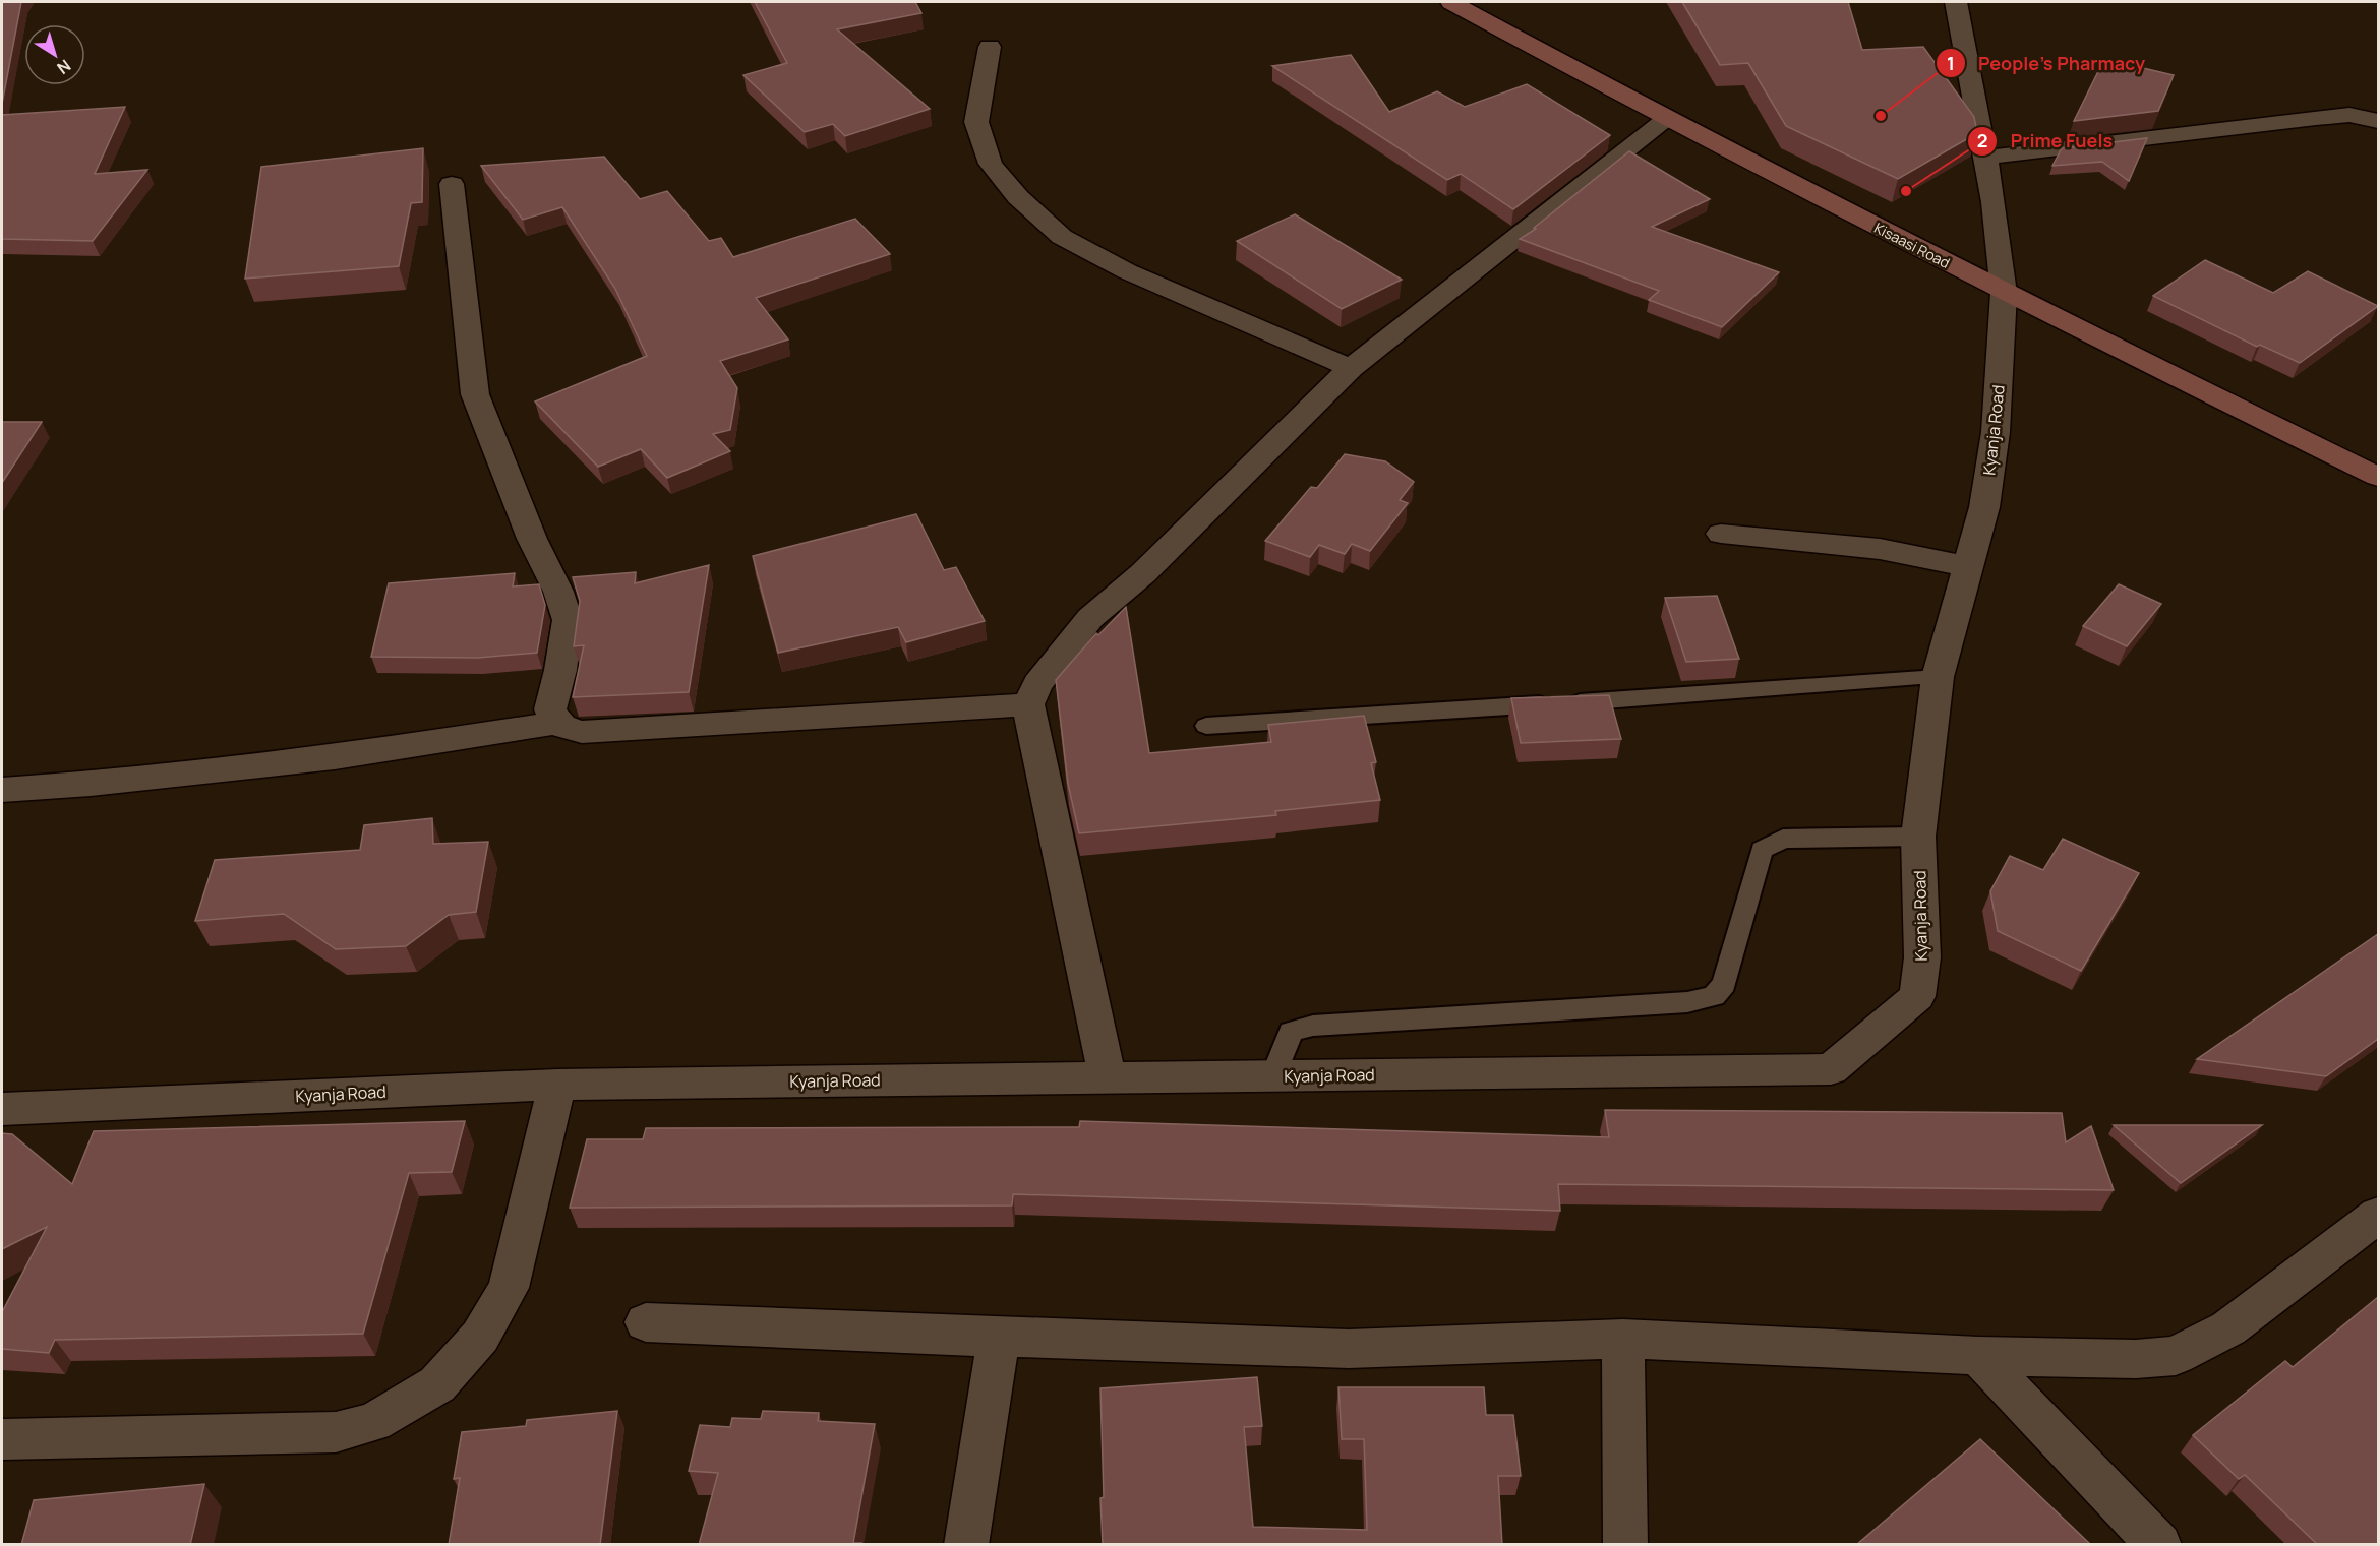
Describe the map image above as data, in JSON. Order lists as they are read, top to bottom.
{
  "streets": {
    "main road": ["Kisaasi Road"],
    "street": ["Kyanja Road"]
  },
  "crossings": [
    ["Kisaasi Road", "Kyanja Road"]
  ],
  "places": ["People's Pharmacy", "Prime Fuels"],
  "north": "bottom right"
}
